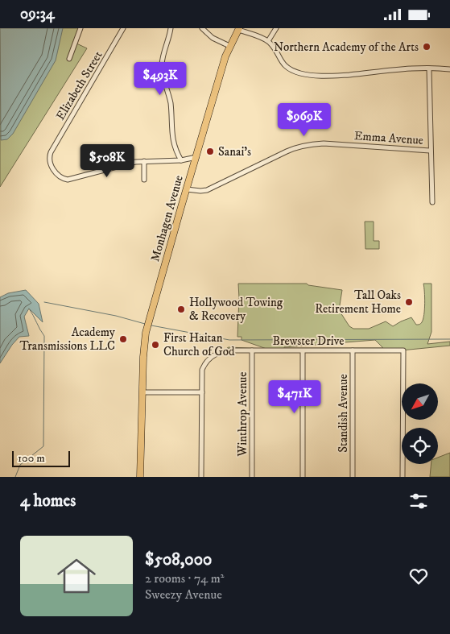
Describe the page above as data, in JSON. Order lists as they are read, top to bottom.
{
  "streets": {
    "main road": ["Monhagen Avenue"],
    "street": [
      "Elizabeth Street",
      "Emma Avenue",
      "Brewster Drive",
      "Standish Avenue",
      "Winthrop Avenue"
    ]
  },
  "crossings": [
    ["Emma Avenue", "Monhagen Avenue"],
    ["Brewster Drive", "Standish Avenue"],
    ["Brewster Drive", "Winthrop Avenue"]
  ],
  "places": [
    "Northern Academy of the Arts",
    "Sanai's",
    "Tall Oaks Retirement Home",
    "Hollywood Towing & Recovery",
    "Academy Transmissions LLC",
    "First Haitan Church of God"
  ],
  "scale_bar": "100 m",
  "north": "bottom left",
  "page": {
    "status": "09:34",
    "price": [
      "$493K",
      "$969K",
      "$508K",
      "$471K"
    ],
    "scale": "100 m",
    "heading": "4 homes",
    "list": [
      {
        "name": "$508,000",
        "note": "2 rooms · 74 m² · Sweezy Avenue"
      }
    ]
  }
}
